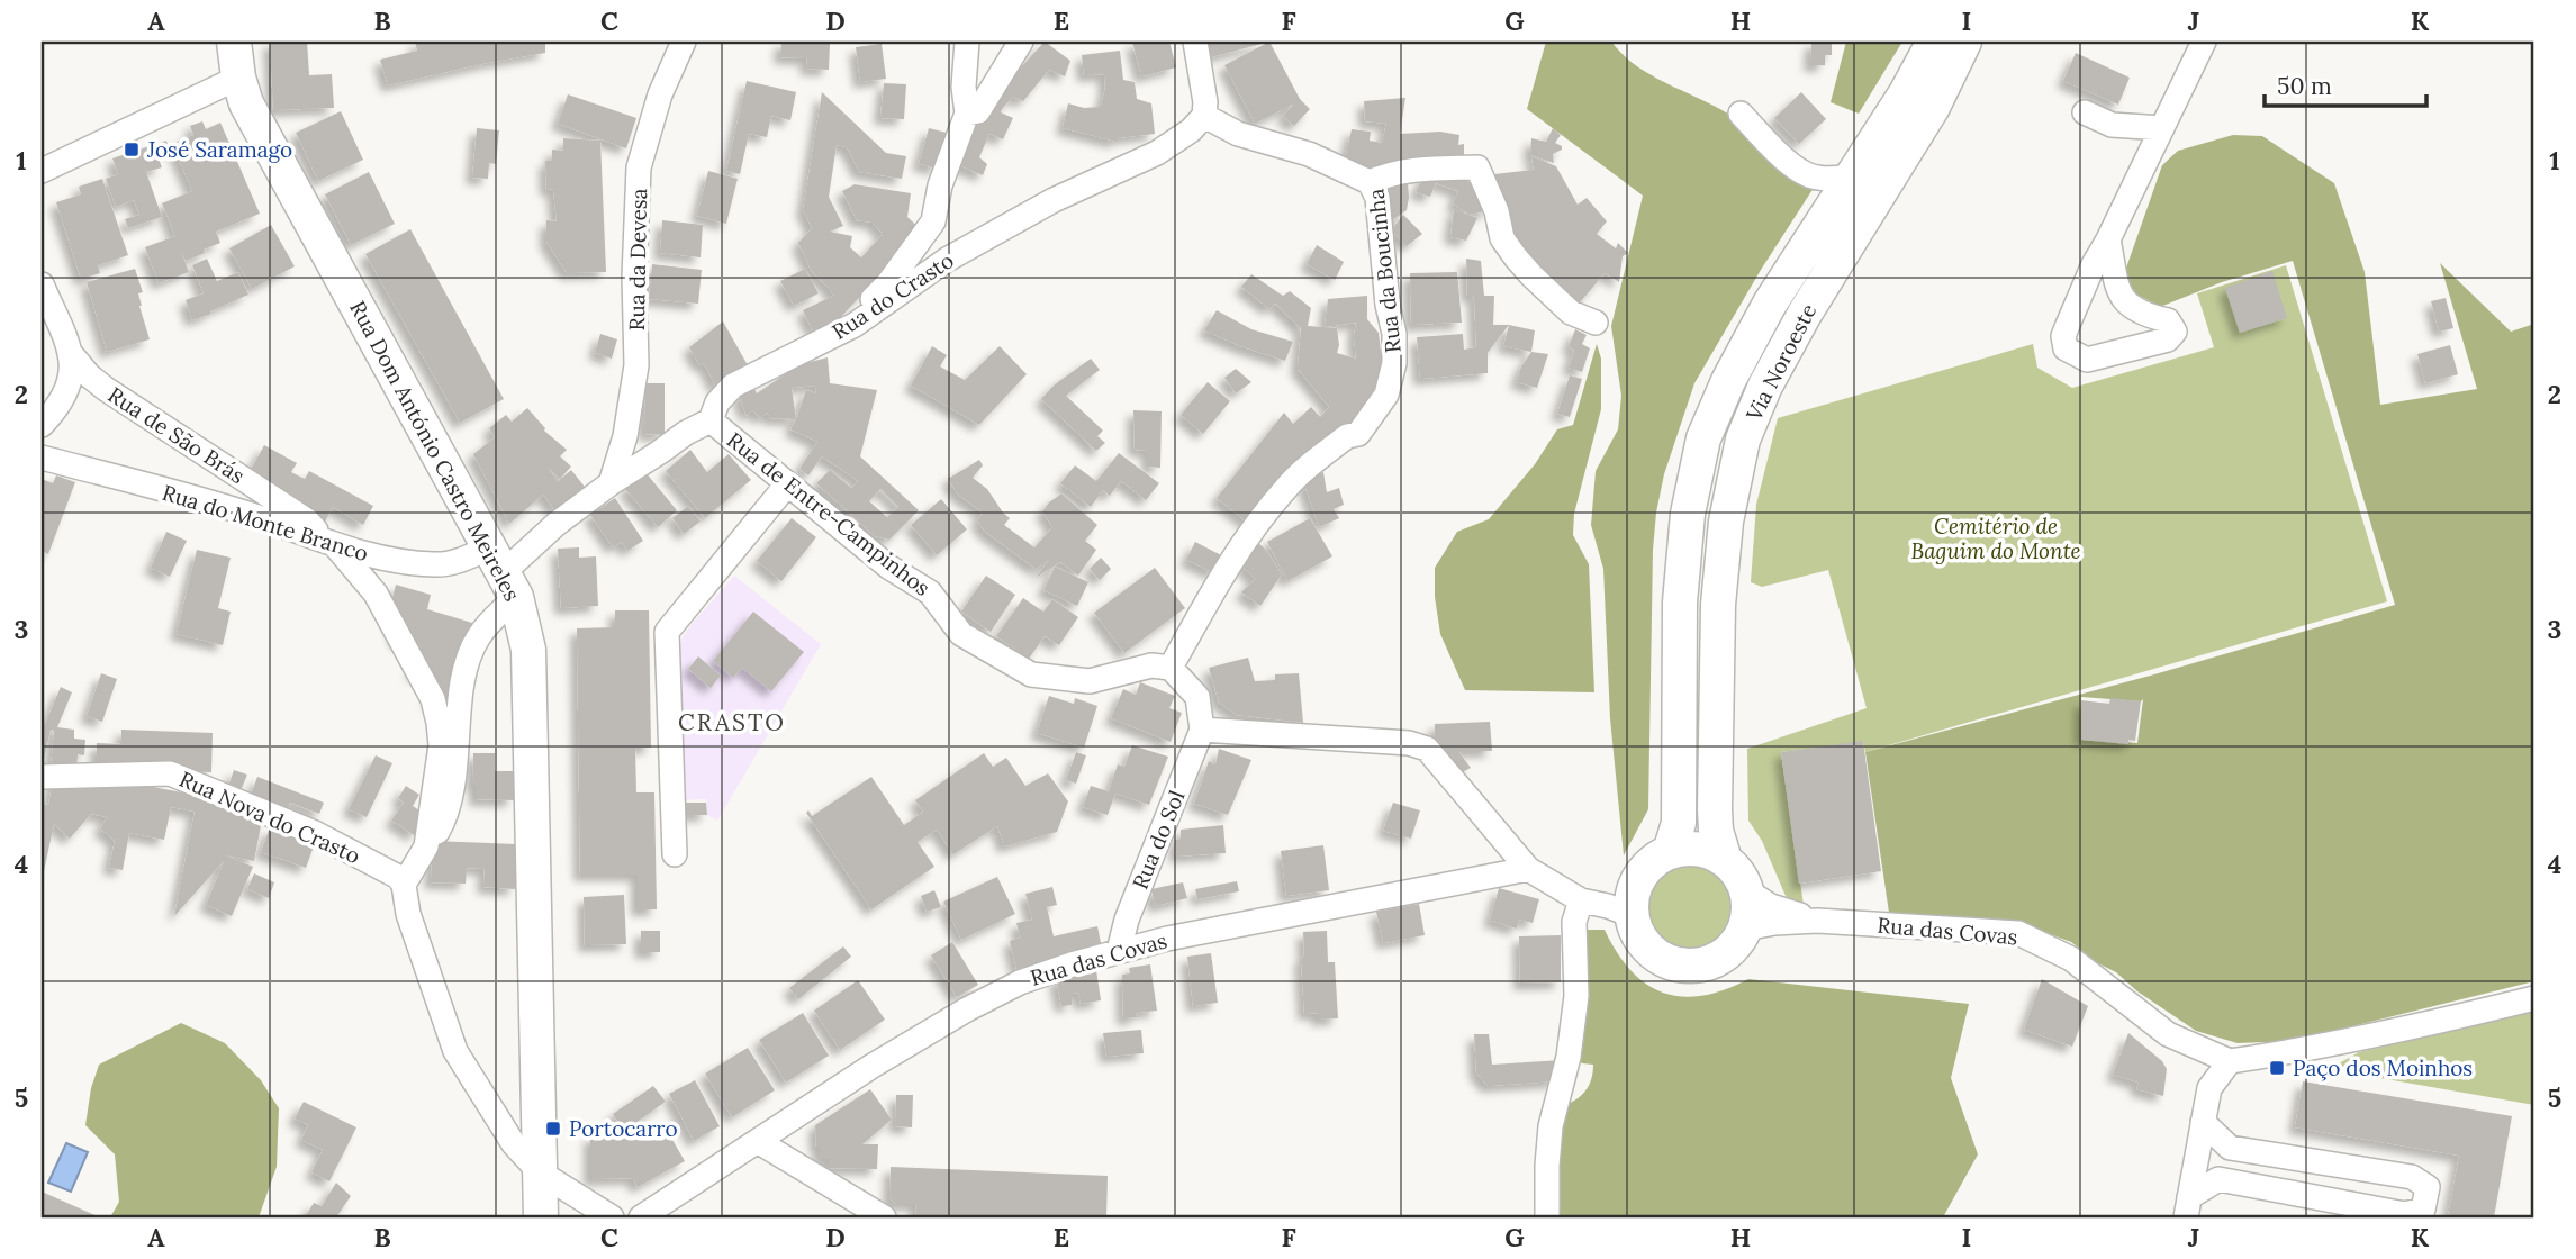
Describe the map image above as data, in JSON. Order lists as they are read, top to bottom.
{
  "streets": {
    "main road": ["Via Noroeste", "Rua Dom António Castro Meireles"],
    "street": [
      "Rua da Devesa",
      "Rua da Boucinha",
      "Rua do Crasto",
      "Rua de São Brás",
      "Rua de Entre-Campinhos",
      "Rua do Monte Branco",
      "Rua Nova do Crasto",
      "Rua do Sol",
      "Rua das Covas"
    ]
  },
  "crossings": [
    ["Rua da Devesa", "Rua do Crasto"],
    ["Rua da Boucinha", "Rua de Entre-Campinhos"],
    ["Rua do Crasto", "Rua de São Brás"],
    ["Rua do Crasto", "Rua Dom António Castro Meireles"],
    ["Rua do Crasto", "Rua de Entre-Campinhos"],
    ["Rua do Crasto", "Rua do Monte Branco"],
    ["Rua do Crasto", "Rua Nova do Crasto"],
    ["Via Noroeste", "Rua das Covas"],
    ["Rua de São Brás", "Rua do Monte Branco"],
    ["Rua Dom António Castro Meireles", "Rua do Monte Branco"],
    ["Rua do Sol", "Rua das Covas"]
  ],
  "districts": ["CRASTO"],
  "parks": ["Cemitério de Baguim do Monte"],
  "places": {
    "transit": ["José Saramago", "Paço dos Moinhos", "Portocarro"]
  },
  "scale_bar": "50 m",
  "grid": {
    "columns": [
      "A",
      "B",
      "C",
      "D",
      "E",
      "F",
      "G",
      "H",
      "I",
      "J",
      "K"
    ],
    "rows": [
      "1",
      "2",
      "3",
      "4",
      "5"
    ]
  }
}
